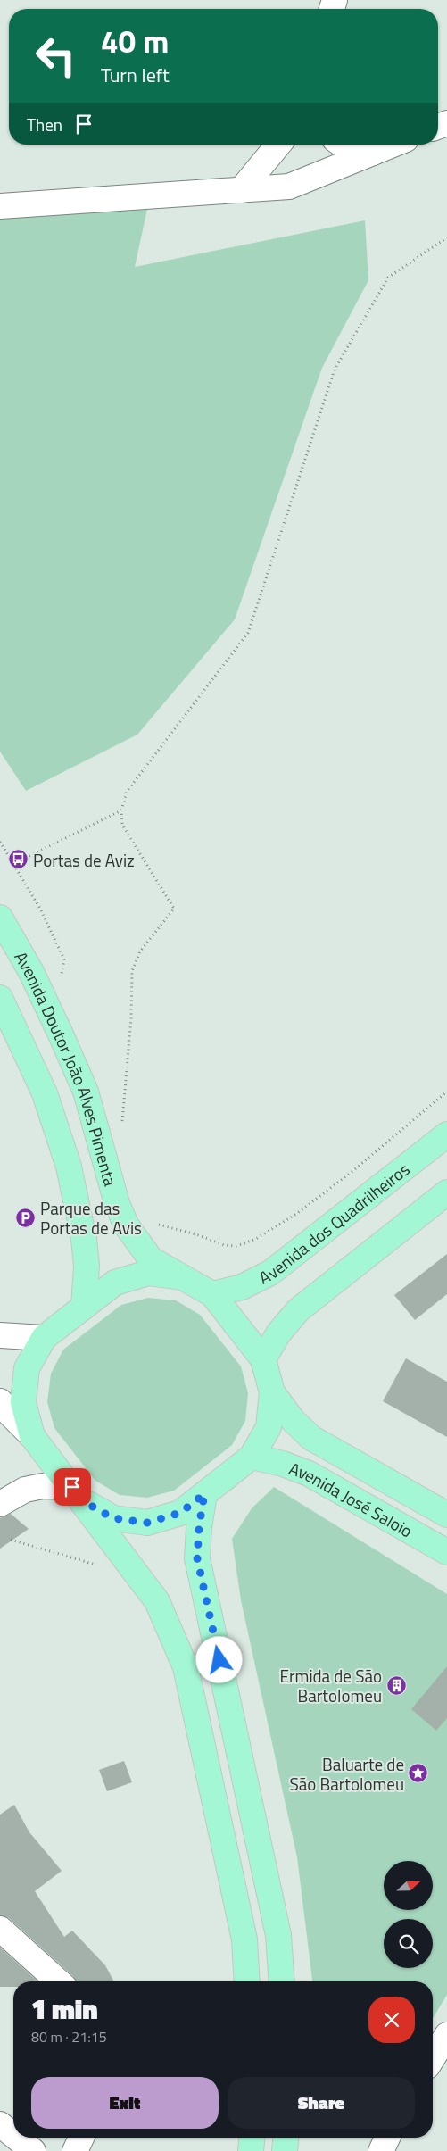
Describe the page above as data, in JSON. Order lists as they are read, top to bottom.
{
  "streets": {
    "main road": ["Avenida Doutor João Alves Pimenta", "Avenida dos Quadrilheiros", "Avenida José Saloio"]
  },
  "crossings": [
    ["Avenida Doutor João Alves Pimenta", "Avenida dos Quadrilheiros"]
  ],
  "places": {
    "bus stop": ["Portas de Aviz"],
    "parking": ["Parque das Portas de Avis"],
    "building": ["Ermida de São Bartolomeu"],
    "place": ["Baluarte de São Bartolomeu"]
  },
  "north": "right",
  "page": {
    "turn": ["40 m", "Turn left"],
    "then": "Then",
    "heading": ["1 min", "80 m · 21:15"],
    "buttons": ["Exit", "Share"]
  }
}
